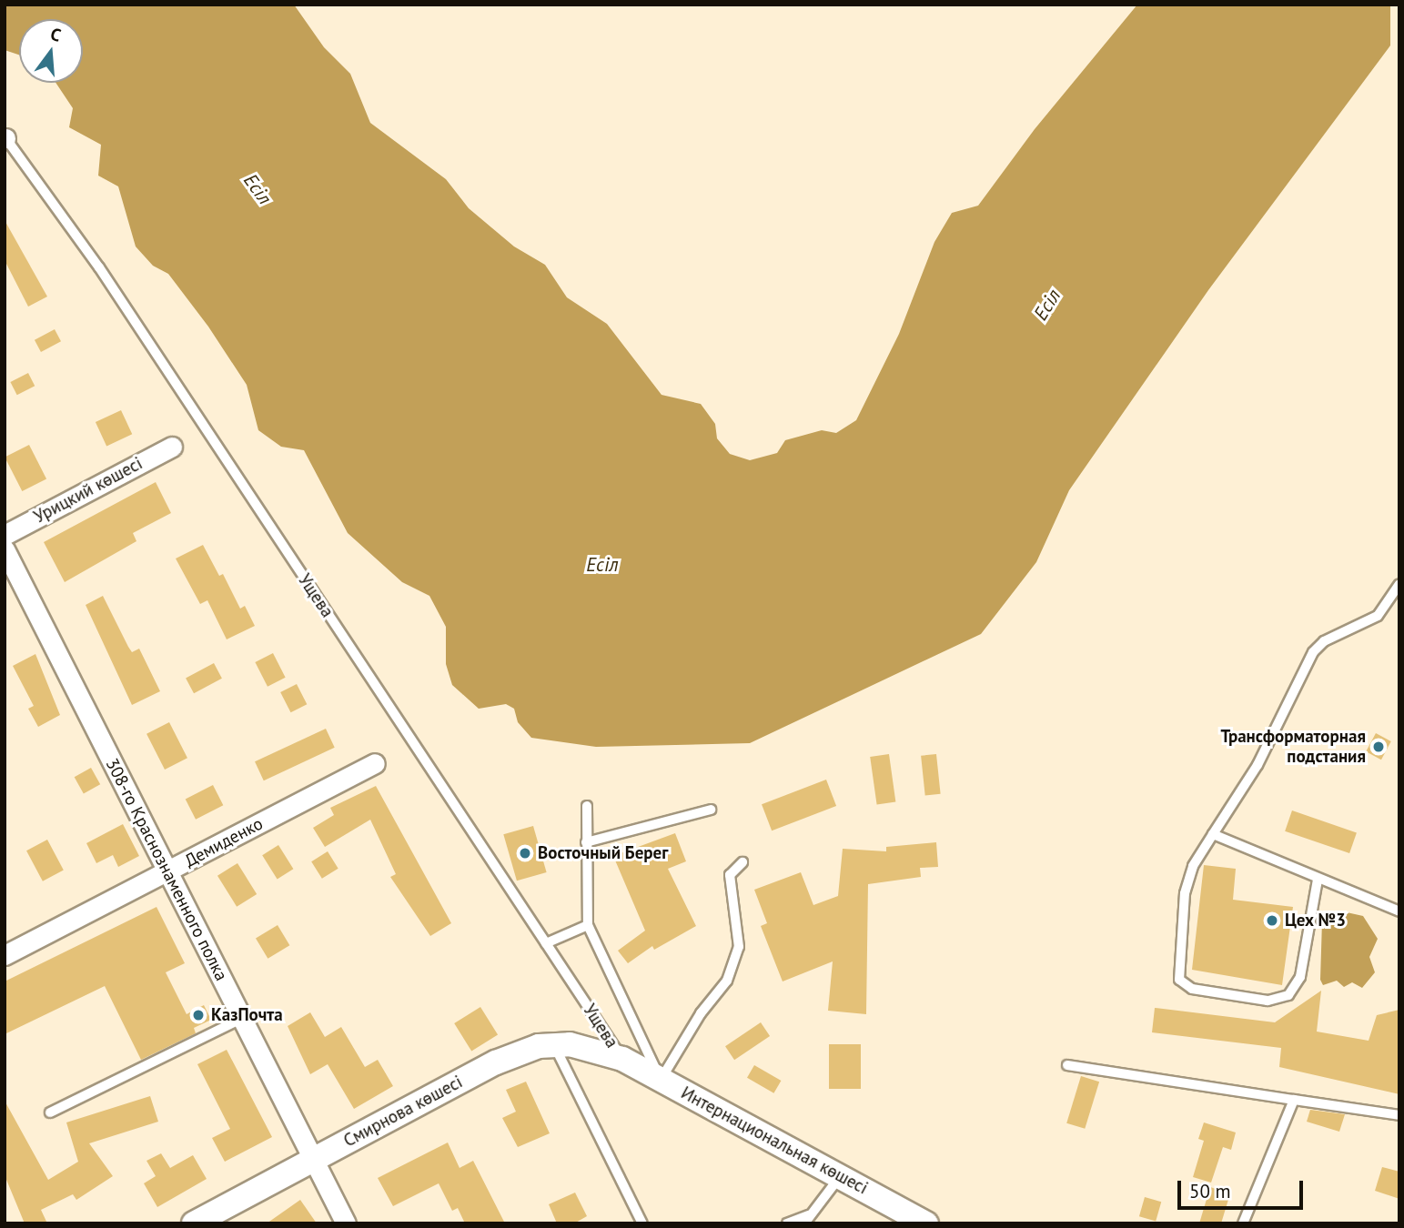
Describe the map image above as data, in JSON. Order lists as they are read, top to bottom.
{
  "streets": {
    "street": [
      "Урицкий көшесі",
      "Демиденко",
      "308-го Краснознаменного полка",
      "Смирнова көшесі",
      "Интернациональная көшесі"
    ],
    "lane": ["Ущева"]
  },
  "crossings": [
    ["Ущева", "Смирнова көшесі"],
    ["Ущева", "Интернациональная көшесі"],
    ["Демиденко", "308-го Краснознаменного полка"],
    ["308-го Краснознаменного полка", "Смирнова көшесі"],
    ["Смирнова көшесі", "Интернациональная көшесі"]
  ],
  "water": ["Есіл"],
  "places": [
    "Трансформаторная подстания",
    "Восточный Берег",
    "Цех №3",
    "КазПочта"
  ],
  "scale_bar": "50 m",
  "north": "top"
}
